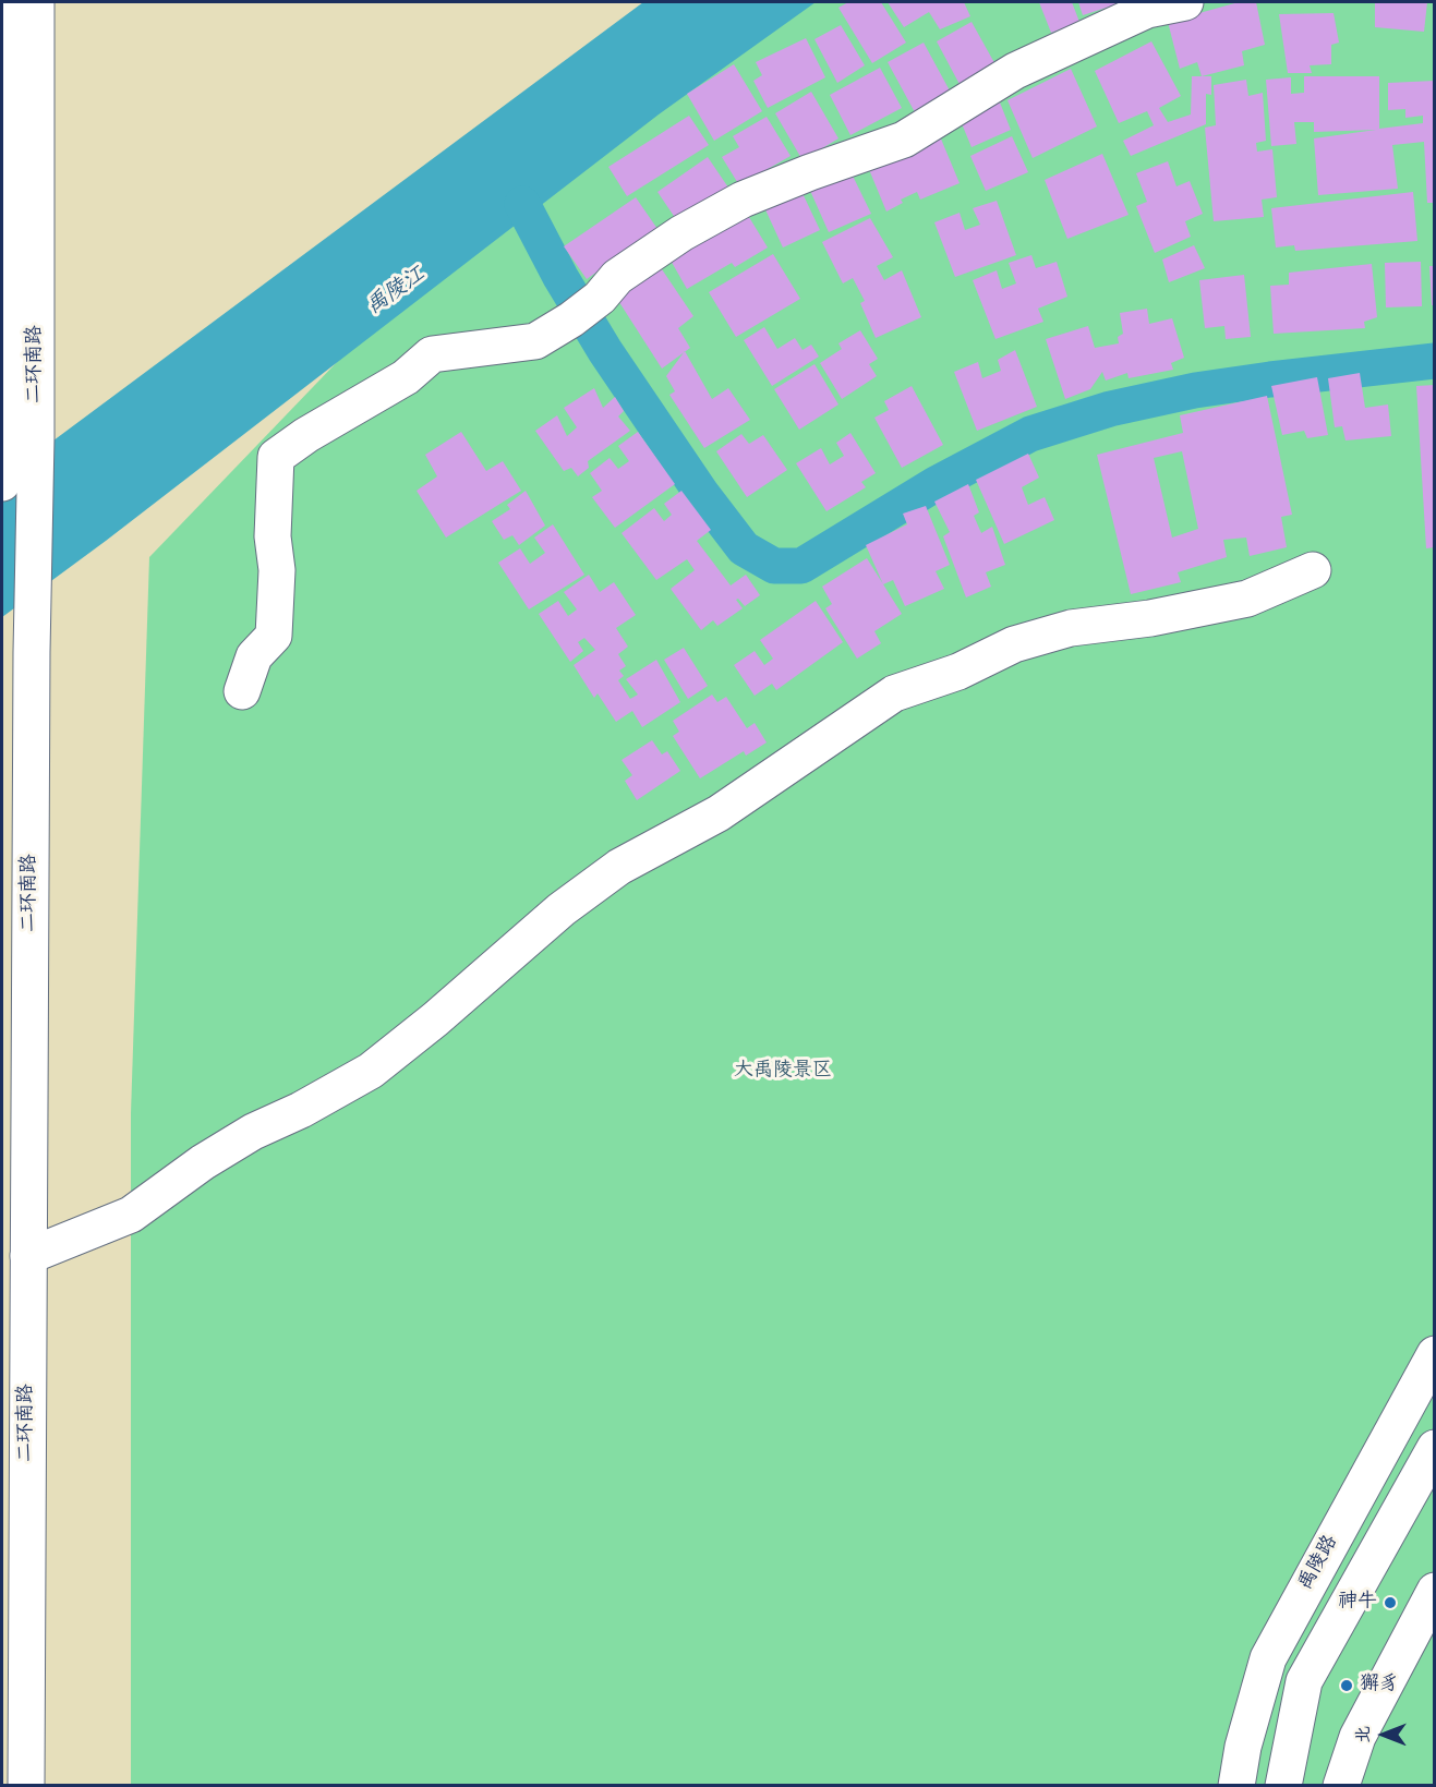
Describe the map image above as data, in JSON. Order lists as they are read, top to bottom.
{
  "streets": {
    "main road": ["二环南路", "禹陵路"]
  },
  "water": ["禹陵江"],
  "parks": ["大禹陵景区"],
  "places": ["神牛", "獬豸"],
  "north": "left"
}
